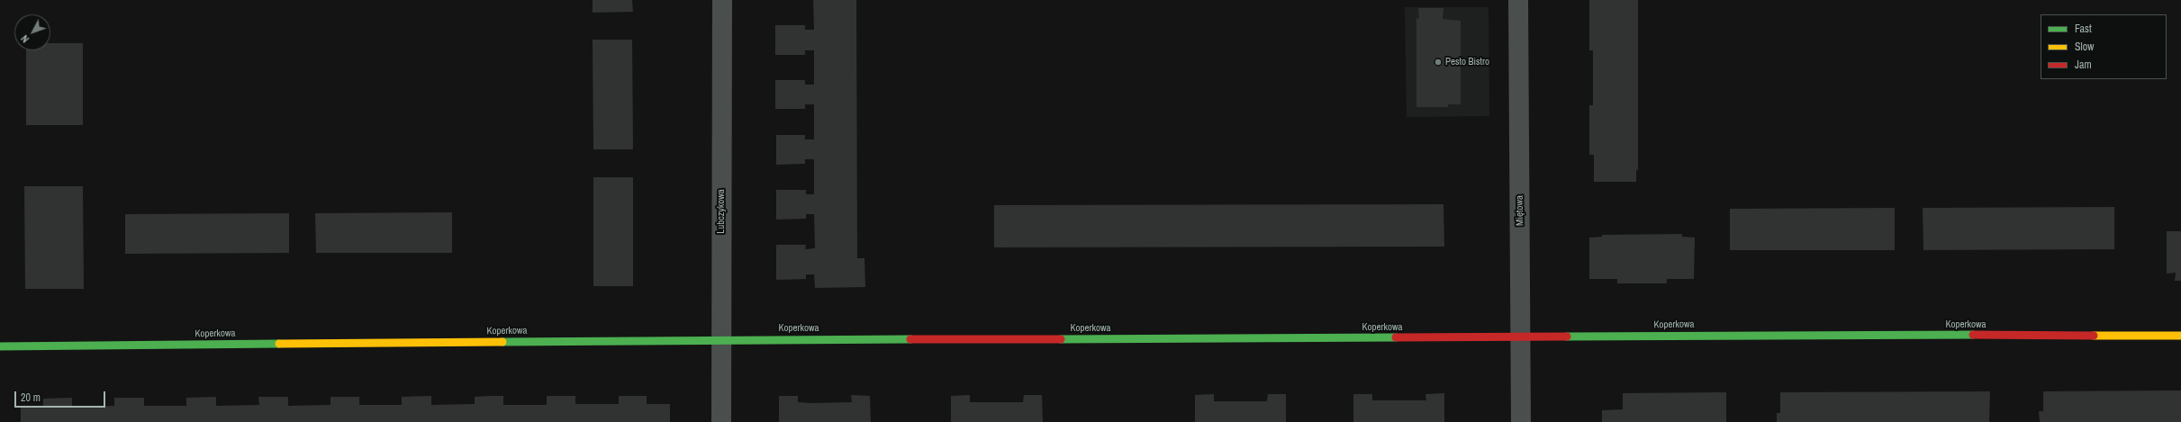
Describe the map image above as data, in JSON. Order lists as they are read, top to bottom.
{
  "streets": {
    "street": ["Miętowa", "Lubczykowa", "Koperkowa"]
  },
  "crossings": [
    ["Miętowa", "Koperkowa"],
    ["Lubczykowa", "Koperkowa"]
  ],
  "places": ["Pesto Bistro"],
  "legend": ["Fast", "Slow", "Jam"],
  "scale_bar": "20 m",
  "north": "bottom left"
}
